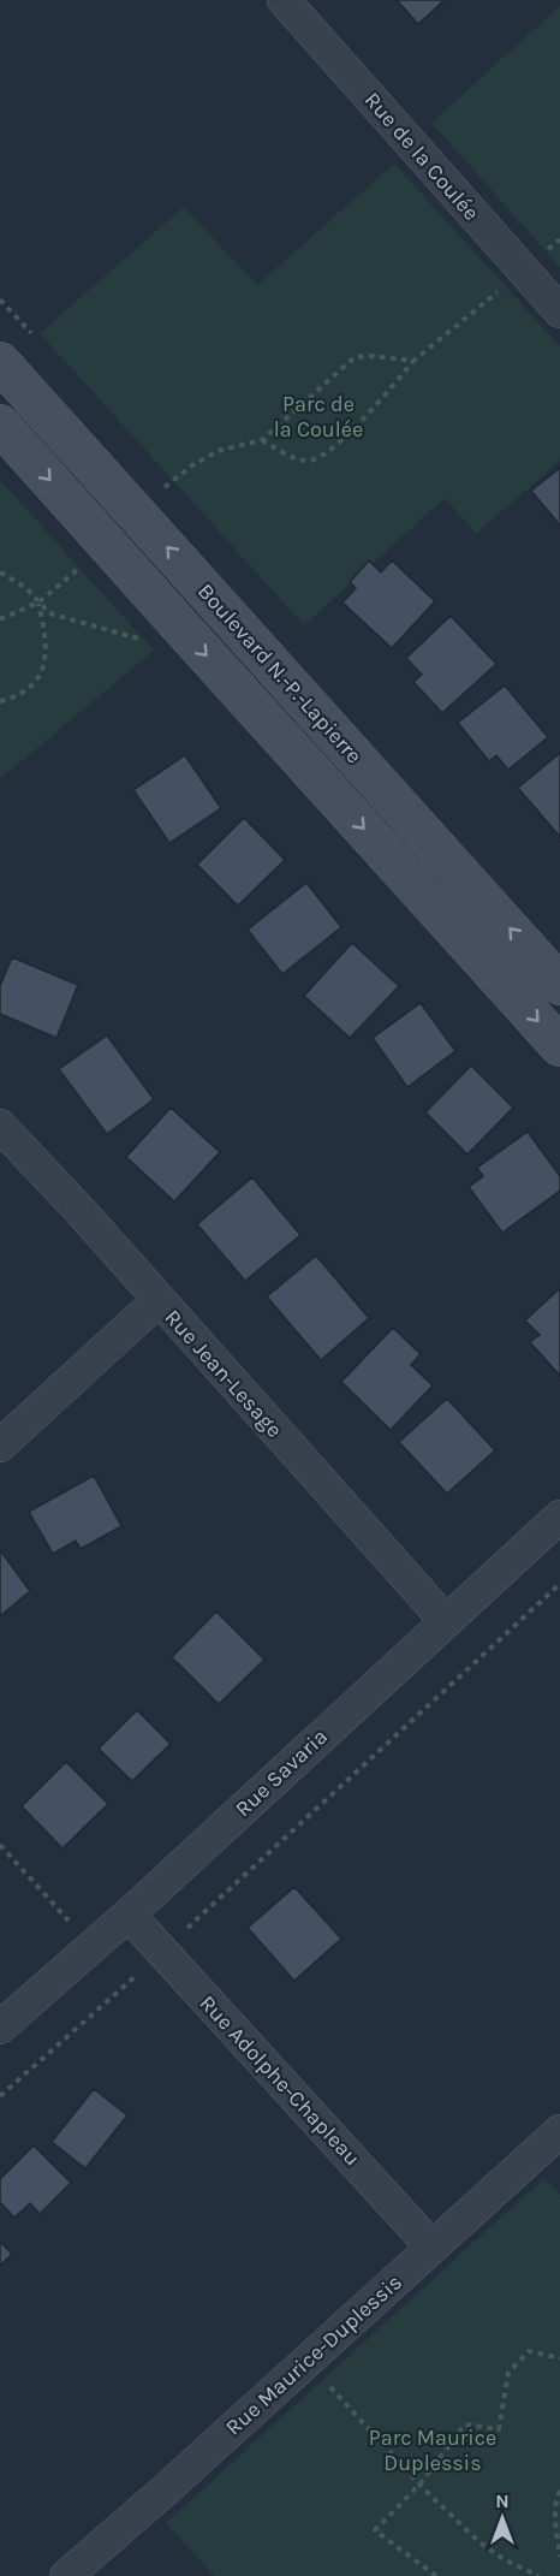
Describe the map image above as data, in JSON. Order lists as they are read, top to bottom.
{
  "streets": {
    "street": [
      "Rue de la Coulée",
      "Boulevard N.-P.-Lapierre",
      "Rue Jean-Lesage",
      "Rue Savaria",
      "Rue Adolphe-Chapleau",
      "Rue Maurice-Duplessis"
    ]
  },
  "crossings": [
    ["Rue Jean-Lesage", "Rue Savaria"],
    ["Rue Savaria", "Rue Adolphe-Chapleau"],
    ["Rue Adolphe-Chapleau", "Rue Maurice-Duplessis"]
  ],
  "parks": ["Parc de la Coulée", "Parc Maurice Duplessis"],
  "north": "top"
}
